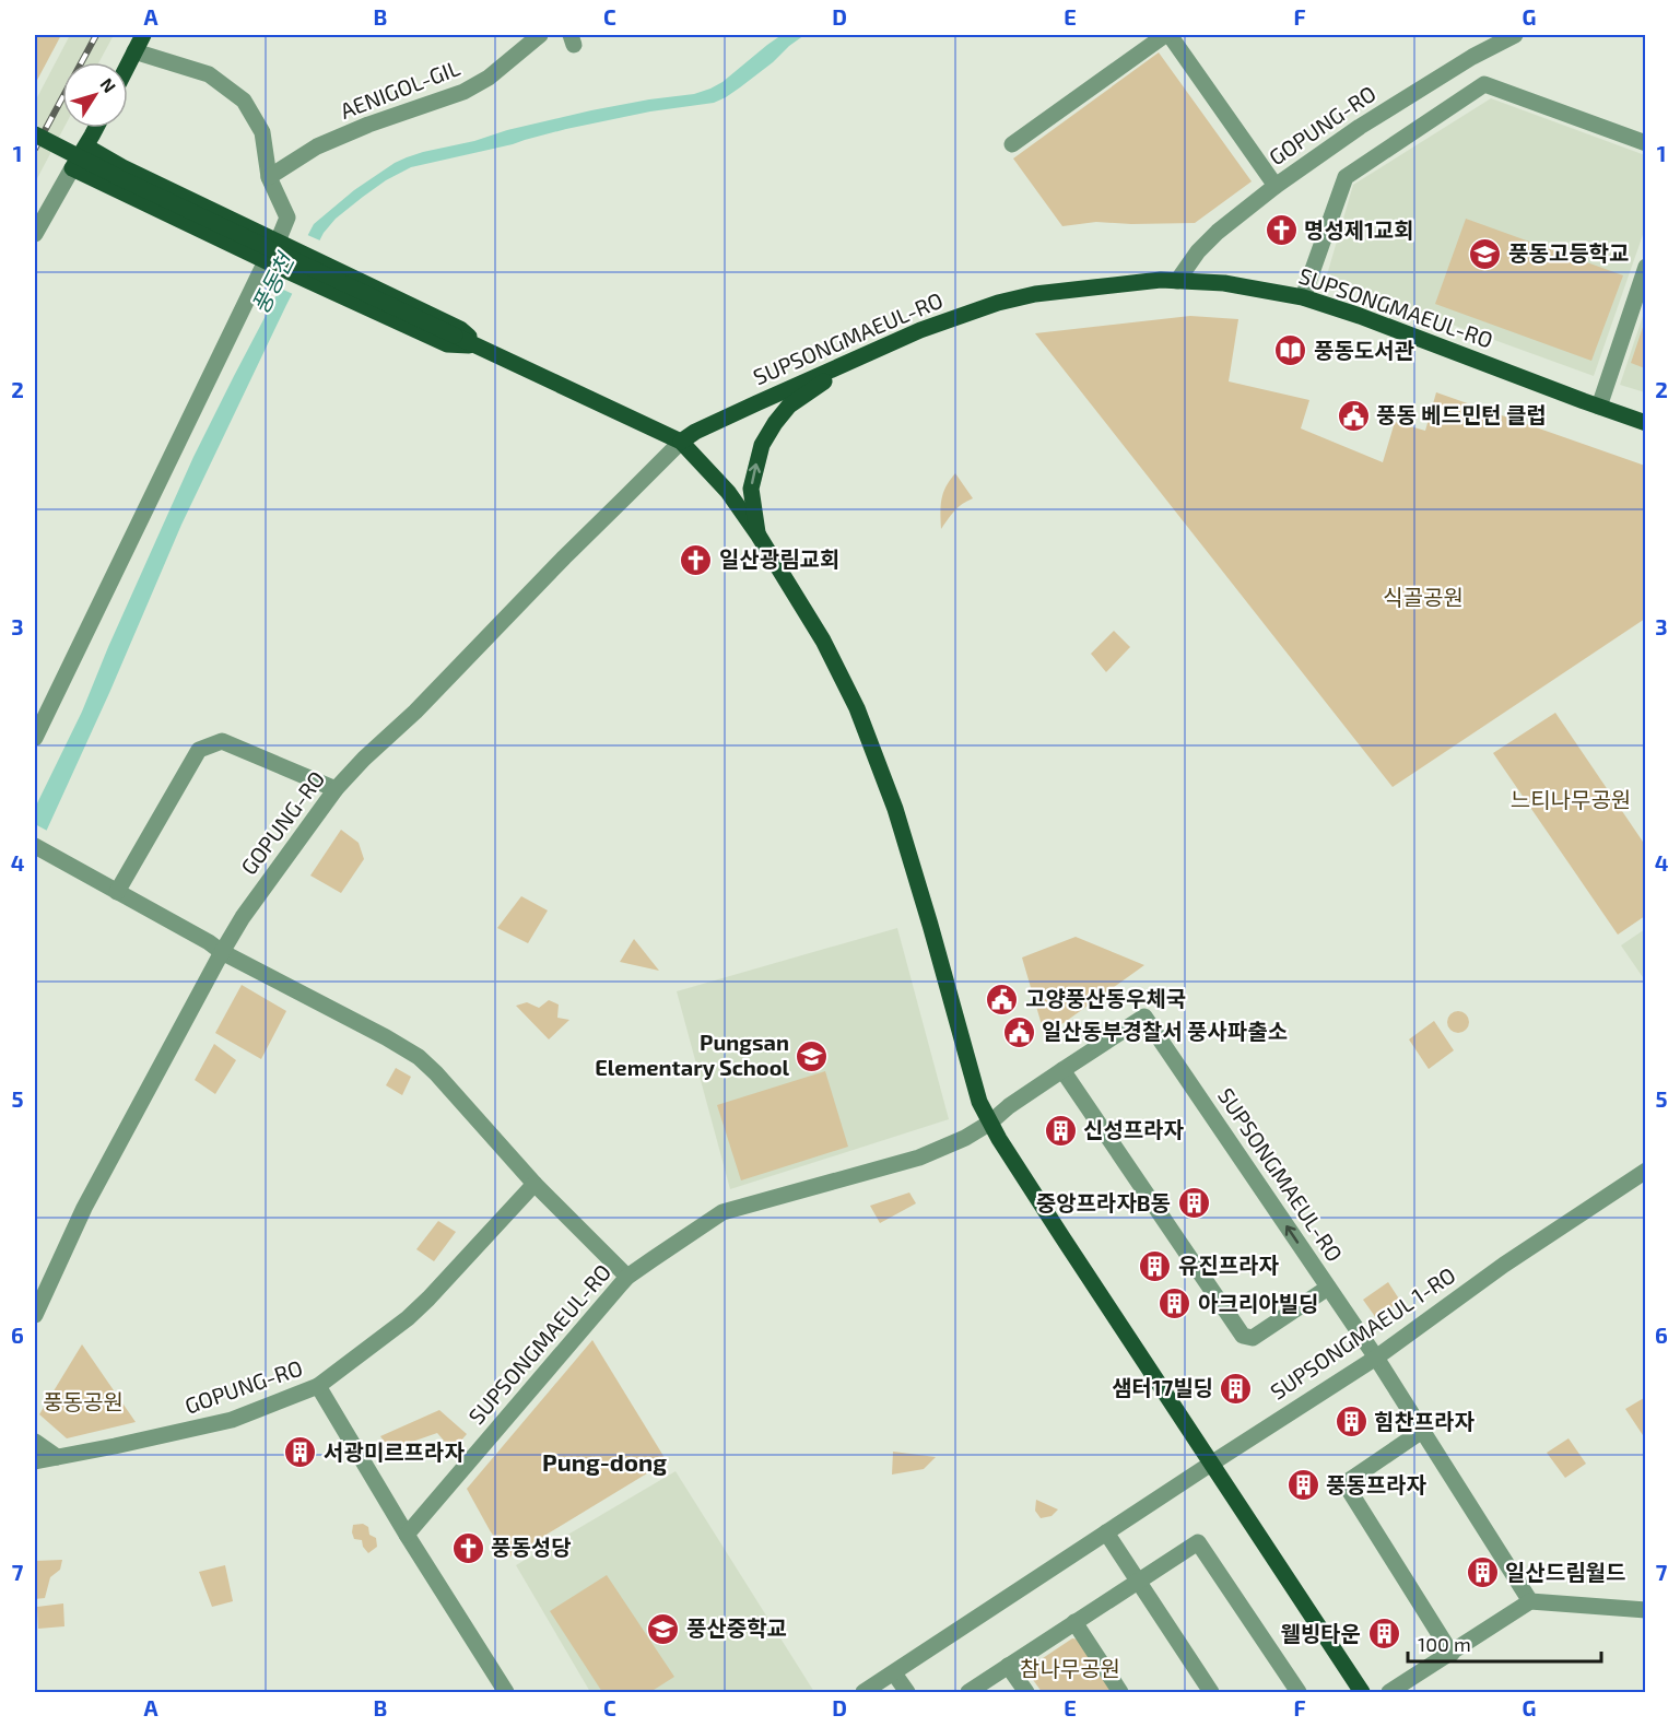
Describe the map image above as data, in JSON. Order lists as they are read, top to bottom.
{
  "streets": {
    "main road": ["SUPSONGMAEUL-RO"],
    "street": ["AENIGOL-GIL", "GOPUNG-RO", "SUPSONGMAEUL 1-RO"]
  },
  "crossings": [
    ["GOPUNG-RO", "SUPSONGMAEUL-RO"]
  ],
  "districts": ["Pung-dong"],
  "water": ["풍동천"],
  "parks": [
    "식골공원",
    "느티나무공원",
    "풍동공원",
    "참나무공원"
  ],
  "places": {
    "church": ["명성제1교회", "일산광림교회", "풍동성당"],
    "school or university": ["풍동고등학교", "Pungsan Elementary School", "풍산중학교"],
    "library": ["풍동도서관"],
    "public building": ["풍동 베드민턴 클럽", "고양풍산동우체국", "일산동부경찰서 풍사파출소"],
    "building": [
      "신성프라자",
      "중앙프라자B동",
      "유진프라자",
      "아크리아빌딩",
      "샘터17빌딩",
      "힘찬프라자",
      "서광미르프라자",
      "풍동프라자",
      "일산드림월드",
      "웰빙타운"
    ]
  },
  "scale_bar": "100 m",
  "north": "top right",
  "grid": {
    "columns": [
      "A",
      "B",
      "C",
      "D",
      "E",
      "F",
      "G"
    ],
    "rows": [
      "1",
      "2",
      "3",
      "4",
      "5",
      "6",
      "7"
    ]
  }
}
